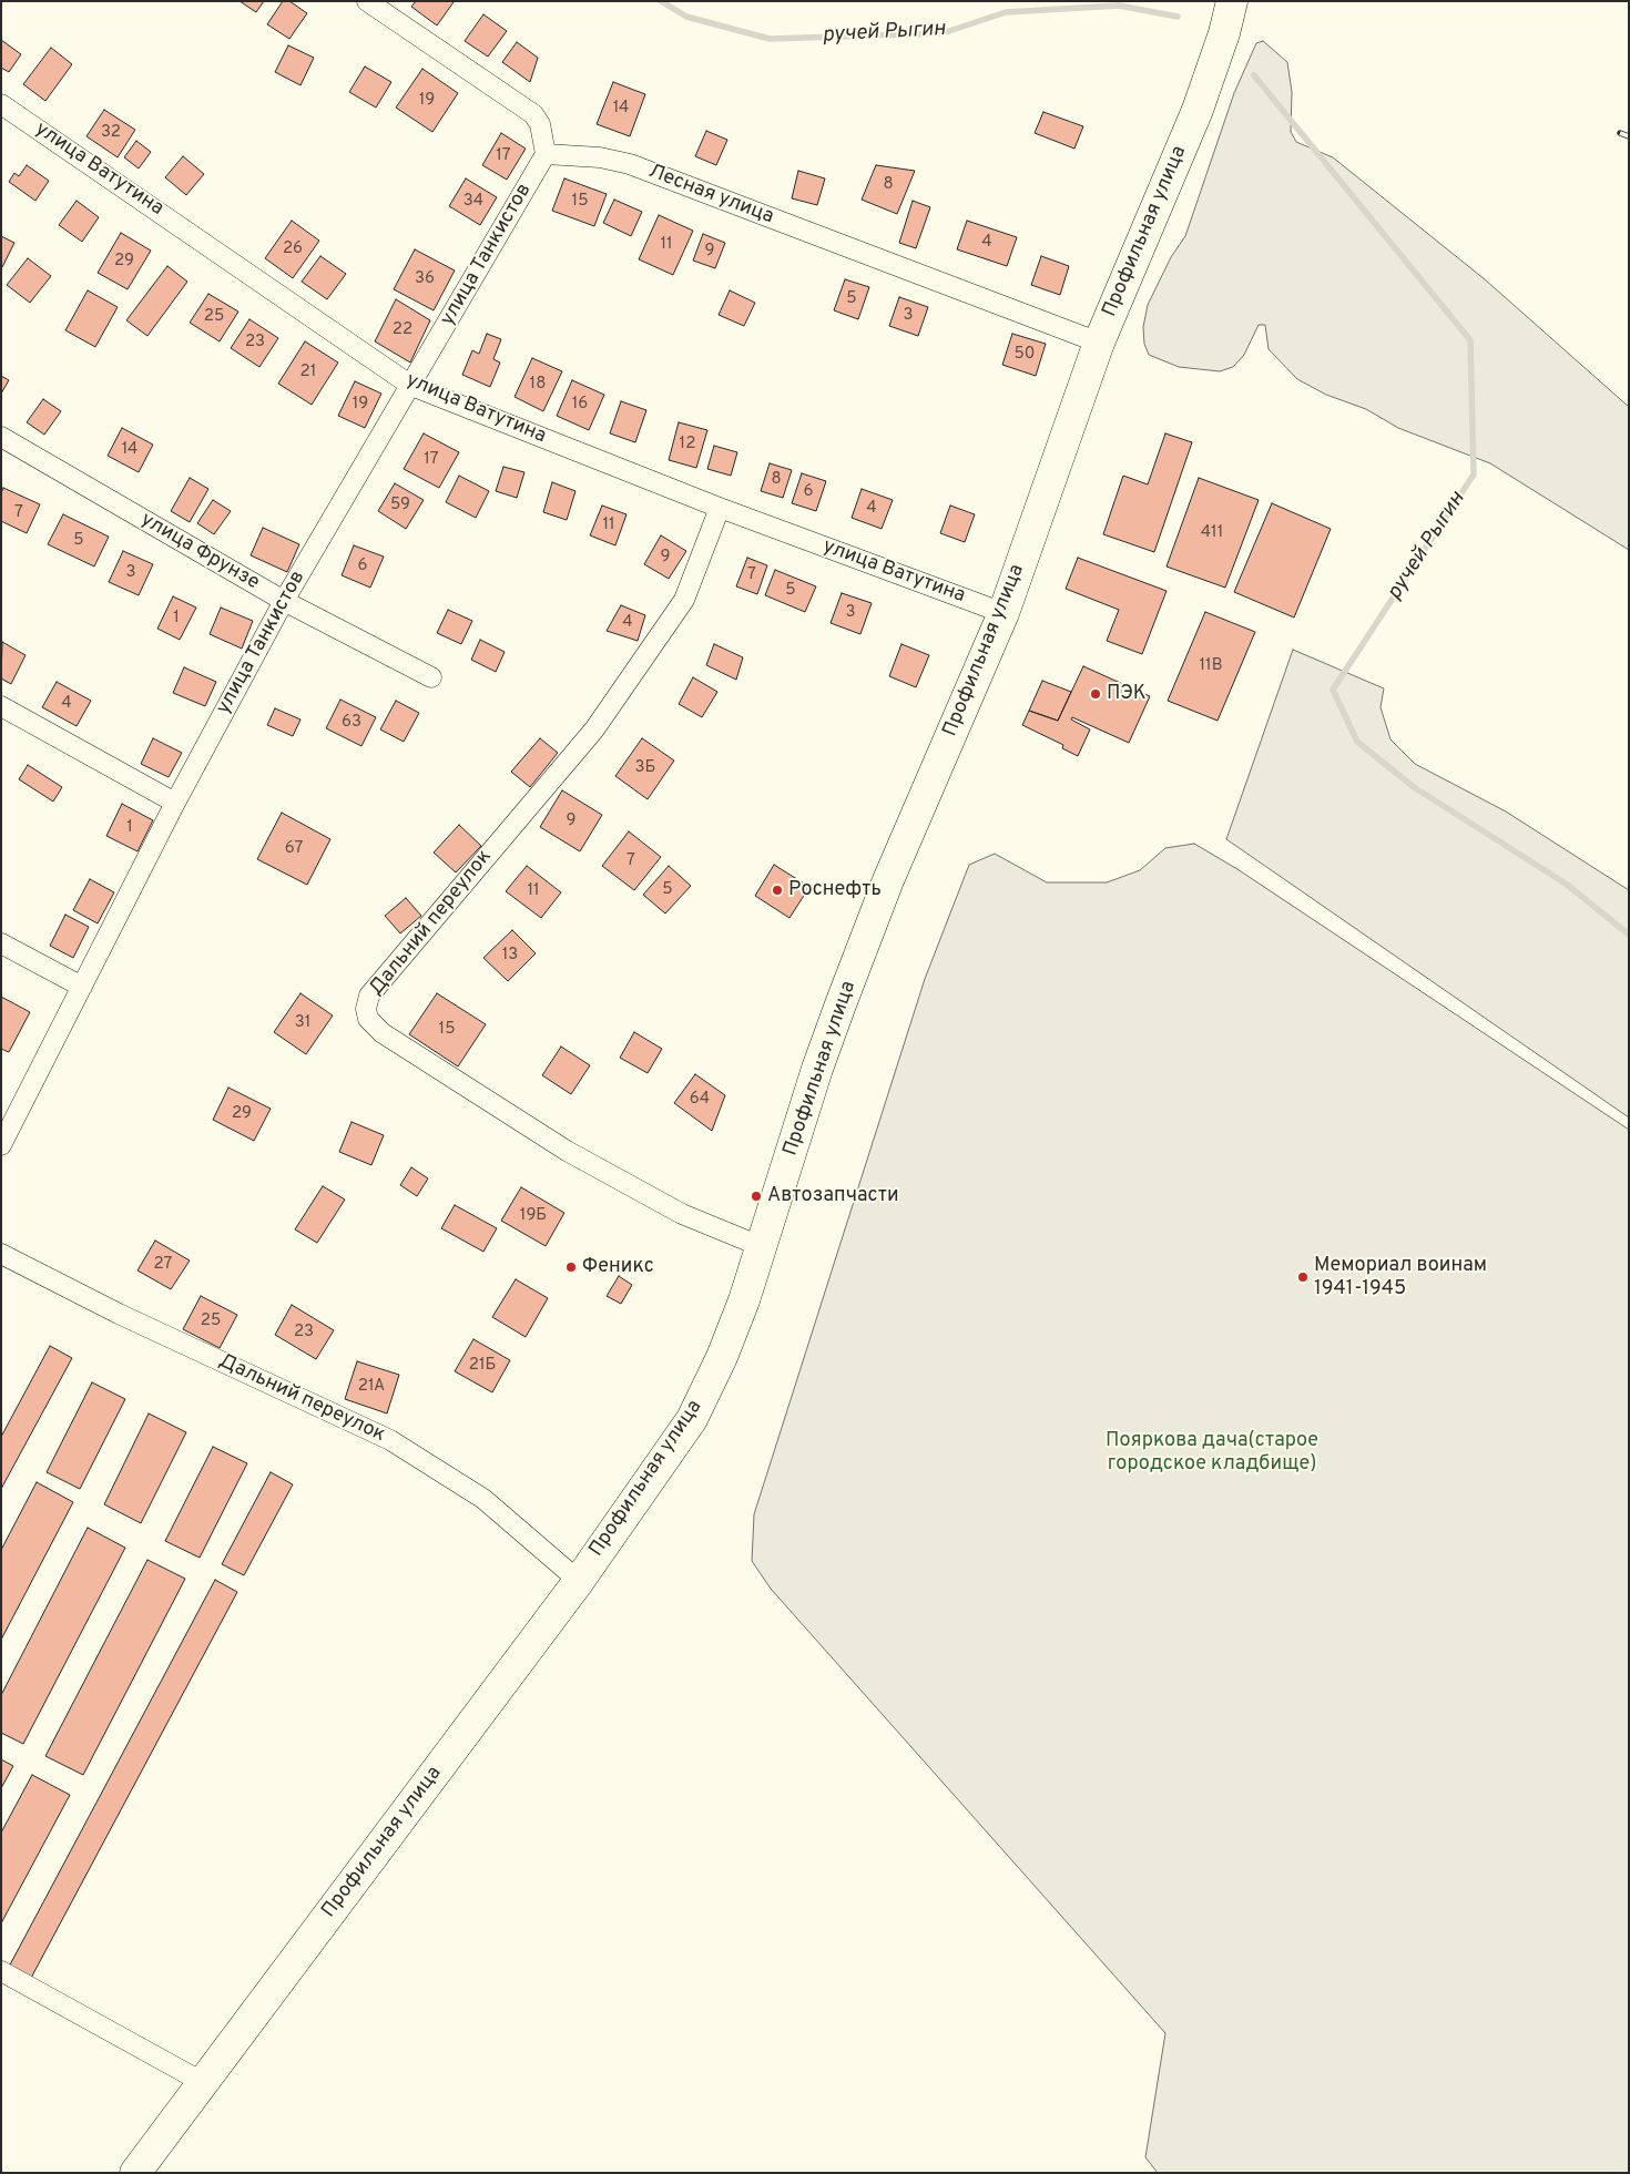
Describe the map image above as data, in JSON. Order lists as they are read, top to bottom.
{
  "streets": {
    "main road": ["Профильная улица"],
    "street": [
      "улица Ватутина",
      "Лесная улица",
      "улица Танкистов",
      "улица Фрунзе",
      "Дальний переулок"
    ]
  },
  "crossings": [
    ["улица Ватутина", "Профильная улица"],
    ["улица Ватутина", "улица Танкистов"],
    ["улица Ватутина", "Дальний переулок"],
    ["Лесная улица", "Профильная улица"],
    ["Лесная улица", "улица Танкистов"],
    ["Профильная улица", "Дальний переулок"],
    ["улица Танкистов", "улица Фрунзе"]
  ],
  "water": ["ручей Рыгин"],
  "parks": ["Пояркова дача(старое городское кладбище)"],
  "places": [
    "ПЭК",
    "Роснефть",
    "Автозапчасти",
    "Феникс",
    "Мемориал воинам 1941-1945"
  ],
  "house_numbers": [
    "19",
    "14",
    "32",
    "17",
    "8",
    "34",
    "15",
    "4",
    "11",
    "26",
    "9",
    "29",
    "36",
    "5",
    "3",
    "25",
    "22",
    "23",
    "50",
    "21",
    "18",
    "19",
    "16",
    "12",
    "14",
    "17",
    "8",
    "6",
    "59",
    "4",
    "7",
    "11",
    "411",
    "5",
    "9",
    "6",
    "3",
    "7",
    "5",
    "3",
    "1",
    "4",
    "11В",
    "4",
    "63",
    "3Б",
    "9",
    "1",
    "67",
    "7",
    "5",
    "11",
    "13",
    "31",
    "15",
    "64",
    "29",
    "19Б",
    "27",
    "25",
    "23",
    "21Б",
    "21А"
  ]
}
